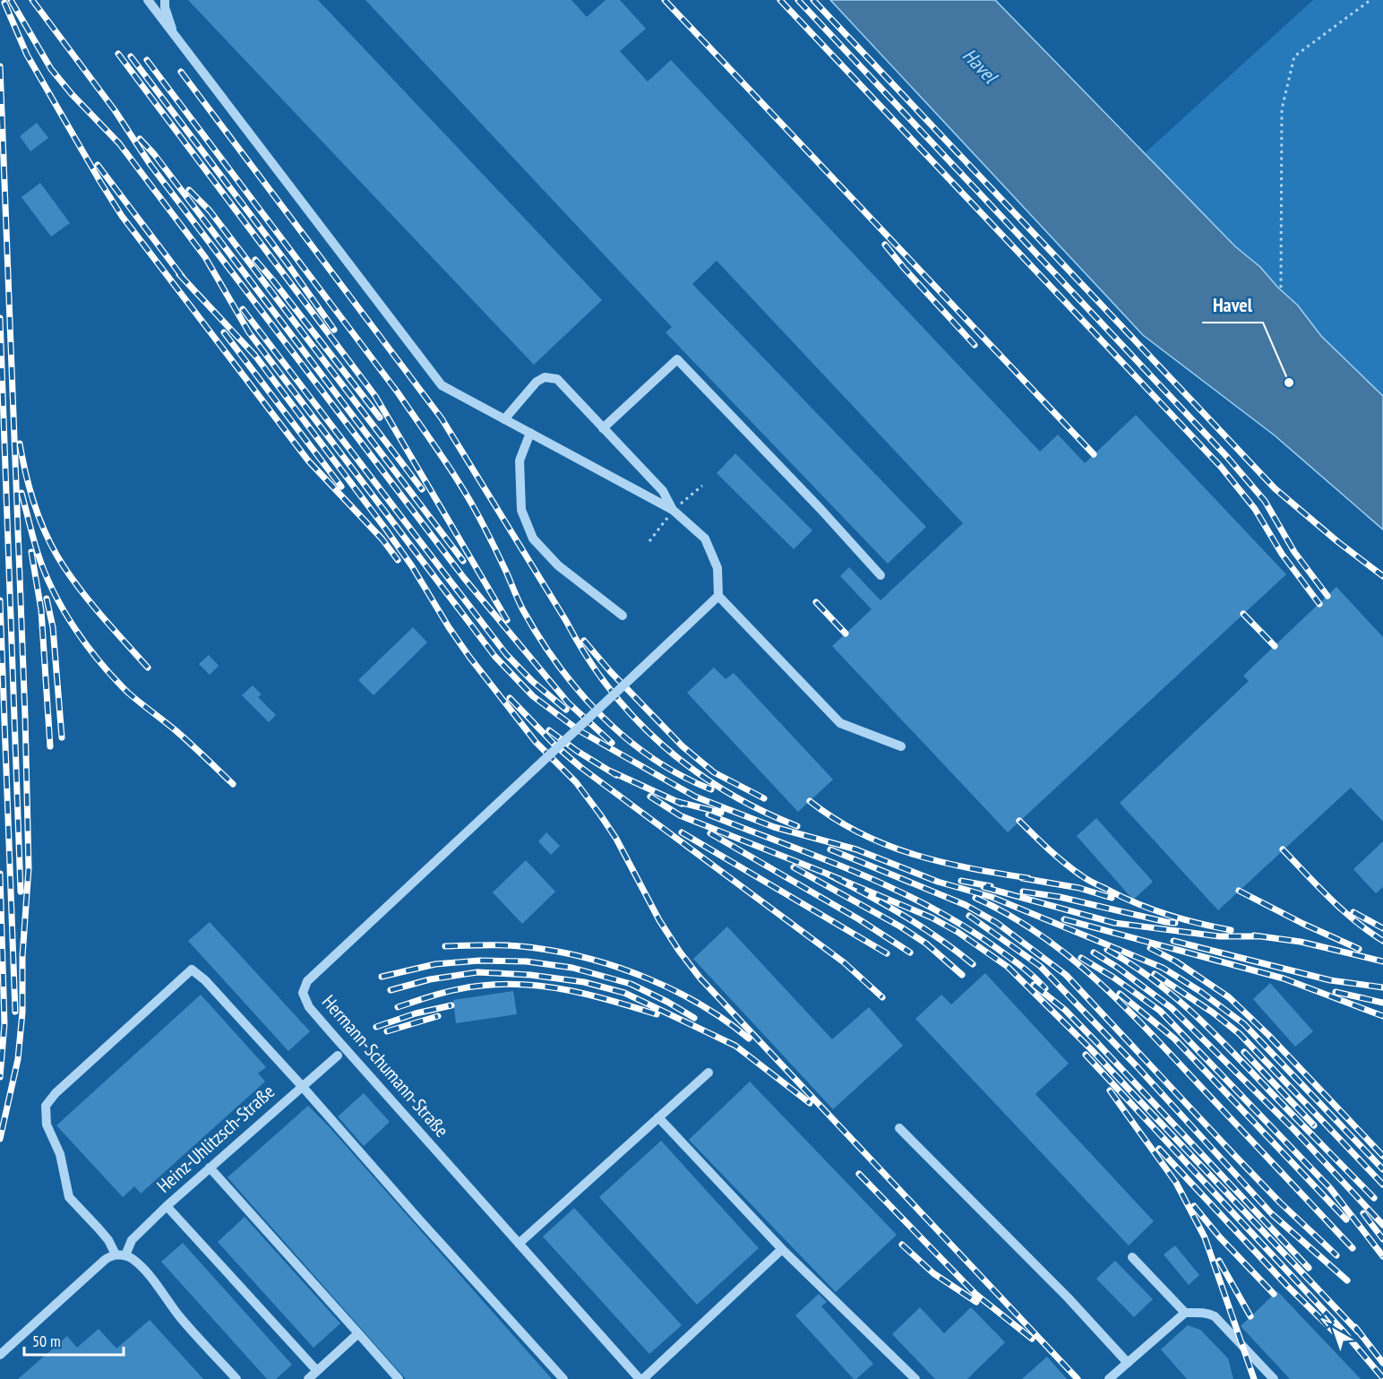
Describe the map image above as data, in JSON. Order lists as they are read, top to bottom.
{
  "streets": {
    "street": ["Hermann-Schumann-Straße", "Heinz-Uhlitzsch-Straße"]
  },
  "water": ["Havel"],
  "places": ["Havel"],
  "scale_bar": "50 m",
  "north": "top left"
}
